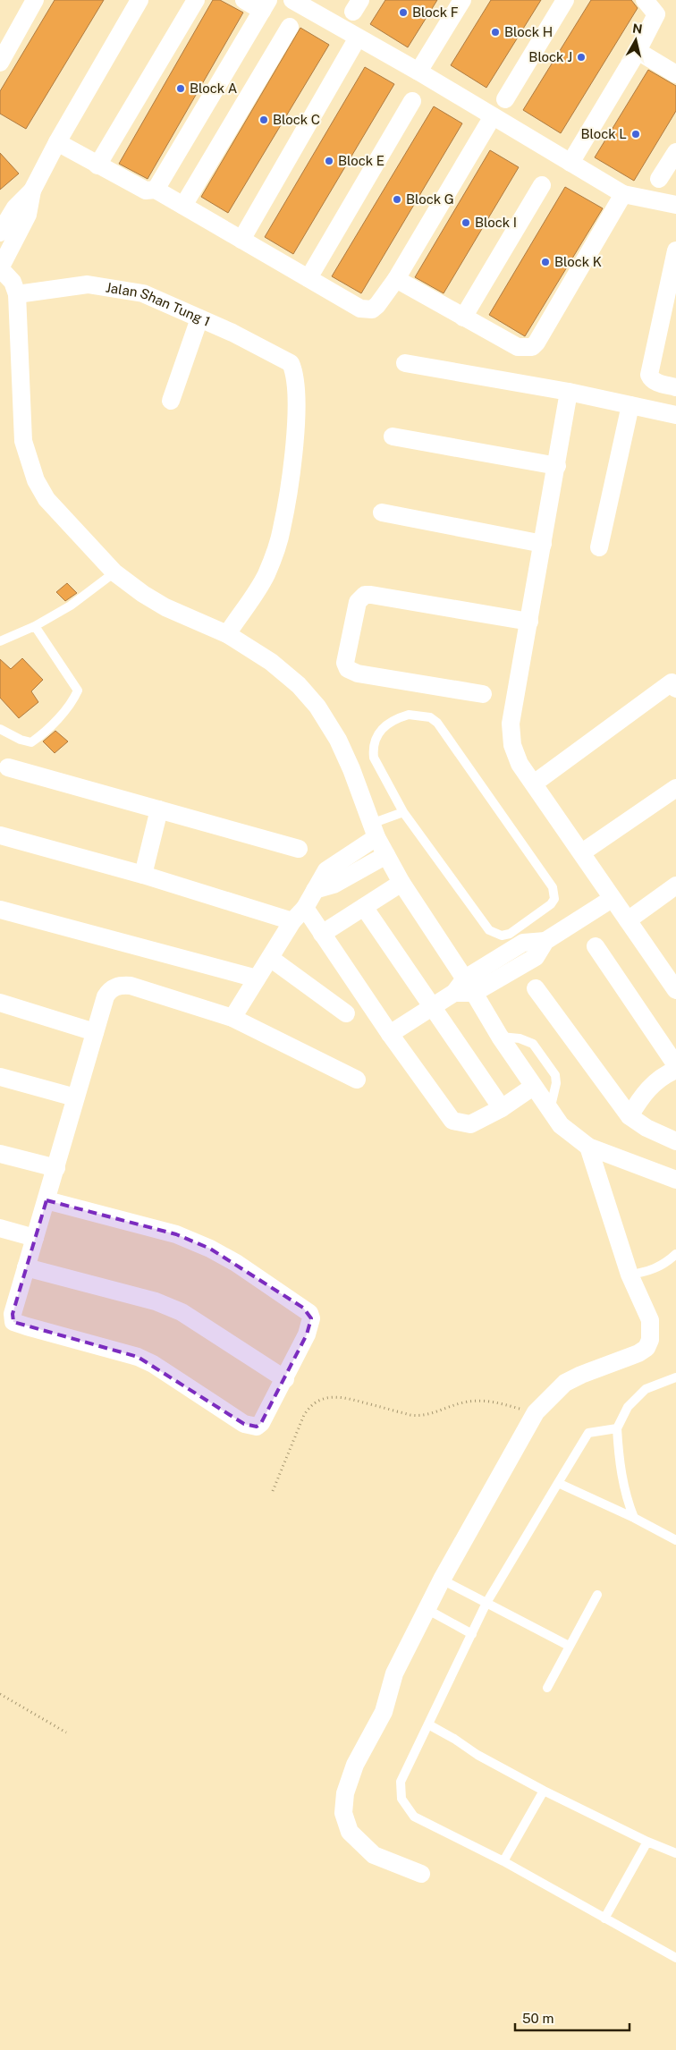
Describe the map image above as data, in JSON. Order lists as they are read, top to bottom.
{
  "streets": {
    "street": ["Jalan Shan Tung 1"]
  },
  "places": [
    "Block F",
    "Block H",
    "Block J",
    "Block A",
    "Block C",
    "Block L",
    "Block E",
    "Block G",
    "Block I",
    "Block K"
  ],
  "scale_bar": "50 m",
  "north": "top"
}
